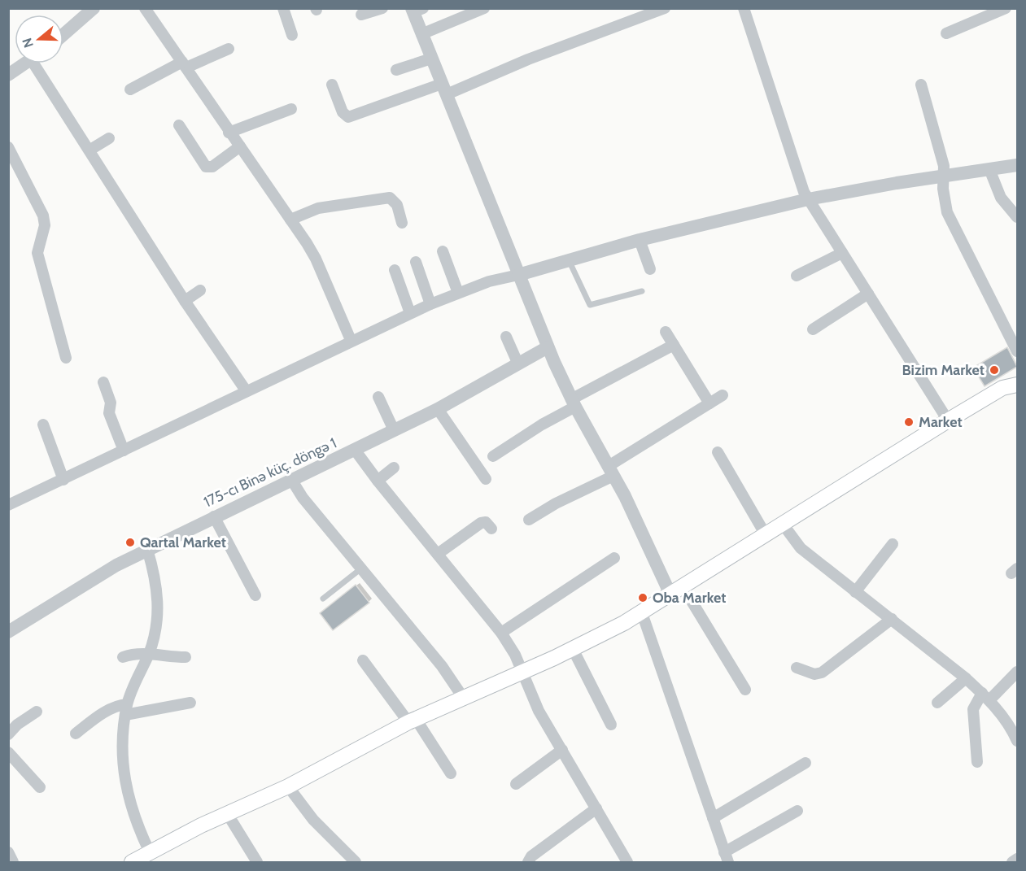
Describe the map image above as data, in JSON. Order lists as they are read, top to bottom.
{
  "streets": {
    "street": ["175-cı Binə küç. döngə 1"]
  },
  "places": [
    "Bizim Market",
    "Market",
    "Qartal Market",
    "Oba Market"
  ],
  "north": "left"
}
